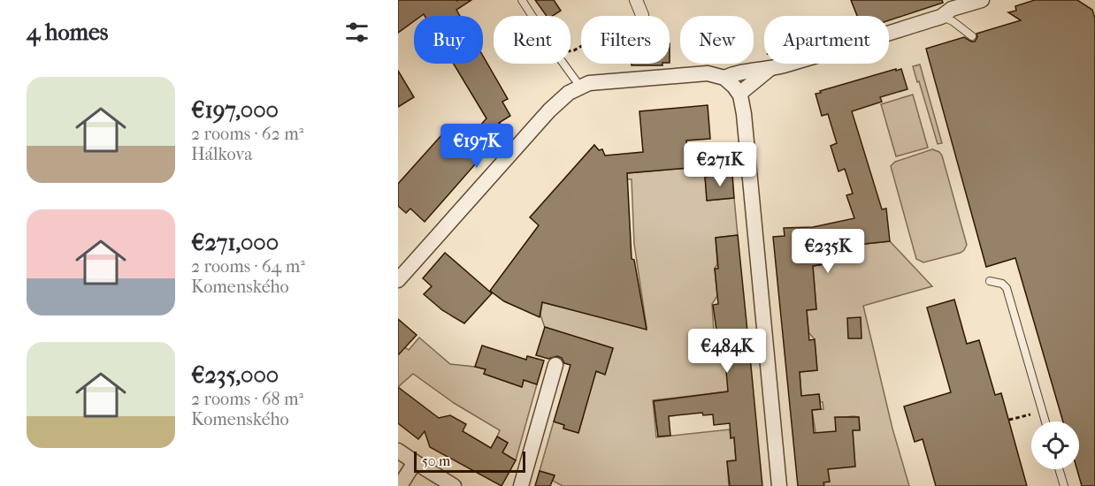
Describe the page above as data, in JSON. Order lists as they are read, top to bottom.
{
  "scale_bar": "50 m",
  "page": {
    "heading": "4 homes",
    "chip": [
      "Buy",
      "Rent",
      "Filters",
      "New",
      "Apartment"
    ],
    "list": [
      {
        "name": "€197,000",
        "note": "2 rooms · 62 m² · Hálkova"
      },
      {
        "name": "€271,000",
        "note": "2 rooms · 64 m² · Komenského"
      },
      {
        "name": "€235,000",
        "note": "2 rooms · 68 m² · Komenského"
      }
    ],
    "price": [
      "€197K",
      "€271K",
      "€235K",
      "€484K"
    ],
    "scale": "50 m"
  }
}
